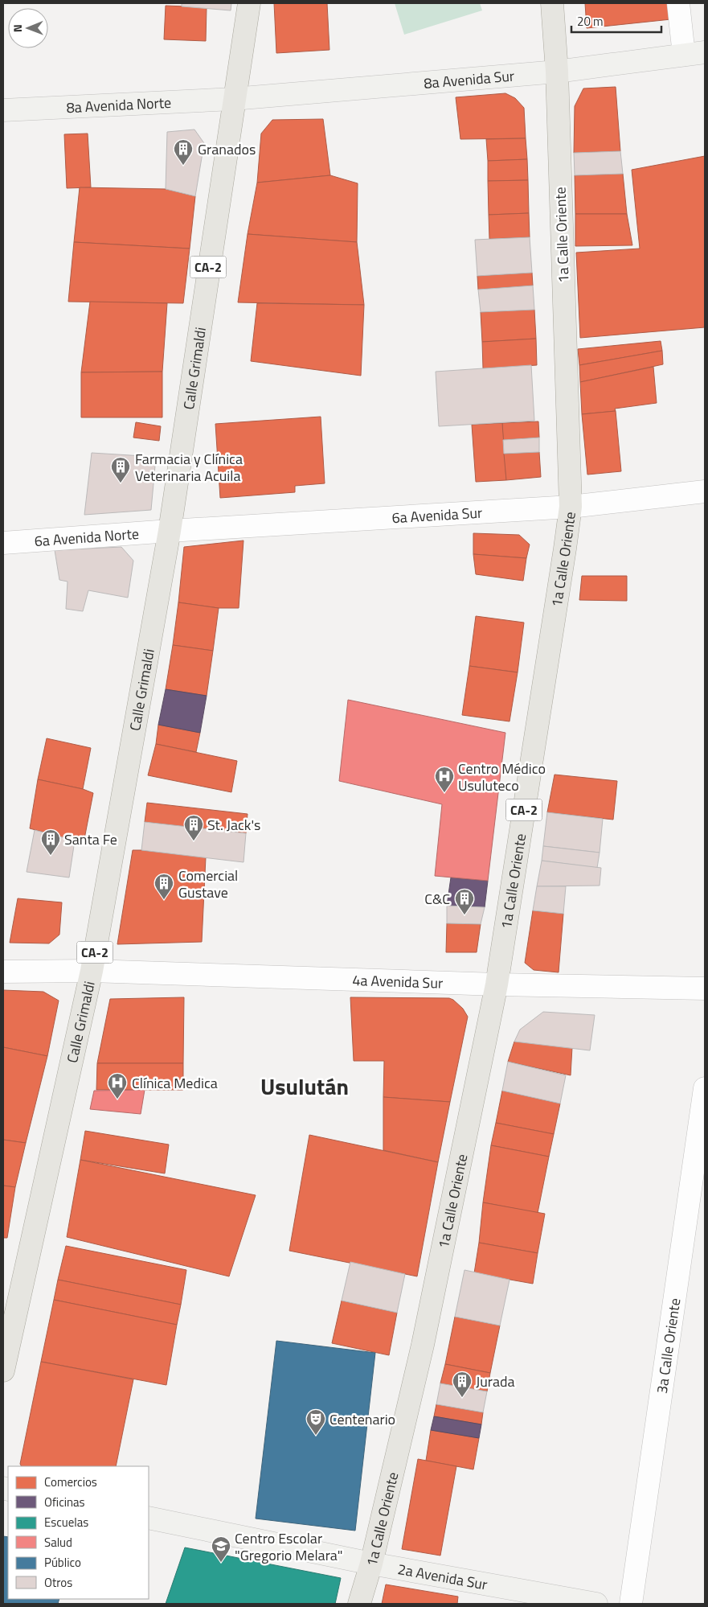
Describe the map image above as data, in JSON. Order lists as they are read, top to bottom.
{
  "streets": {
    "main road": ["1a Calle Oriente", "CA-2", "Calle Grimaldi"],
    "street": [
      "8a Avenida Sur",
      "8a Avenida Norte",
      "6a Avenida Sur",
      "6a Avenida Norte",
      "4a Avenida Sur",
      "3a Calle Oriente",
      "2a Avenida Sur"
    ]
  },
  "crossings": [
    ["8a Avenida Sur", "8a Avenida Norte"],
    ["8a Avenida Sur", "1a Calle Oriente"],
    ["8a Avenida Sur", "Calle Grimaldi"],
    ["8a Avenida Norte", "Calle Grimaldi"],
    ["1a Calle Oriente", "6a Avenida Sur"],
    ["1a Calle Oriente", "4a Avenida Sur"],
    ["1a Calle Oriente", "2a Avenida Sur"],
    ["Calle Grimaldi", "6a Avenida Sur"],
    ["Calle Grimaldi", "6a Avenida Norte"],
    ["Calle Grimaldi", "4a Avenida Sur"],
    ["6a Avenida Sur", "6a Avenida Norte"]
  ],
  "districts": ["Usulután"],
  "places": {
    "building": [
      "Granados",
      "Farmacia y Clínica Veterinaria Acuila",
      "St. Jack's",
      "Santa Fe",
      "Comercial Gustave",
      "C&C",
      "Jurada"
    ],
    "hospital": ["Centro Médico Usuluteco", "Clínica Medica"],
    "theatre": ["Centenario"],
    "school or university": ["Centro Escolar \"Gregorio Melara\""]
  },
  "legend": [
    "Comercios",
    "Oficinas",
    "Escuelas",
    "Salud",
    "Público",
    "Otros"
  ],
  "scale_bar": "20 m",
  "north": "left"
}
